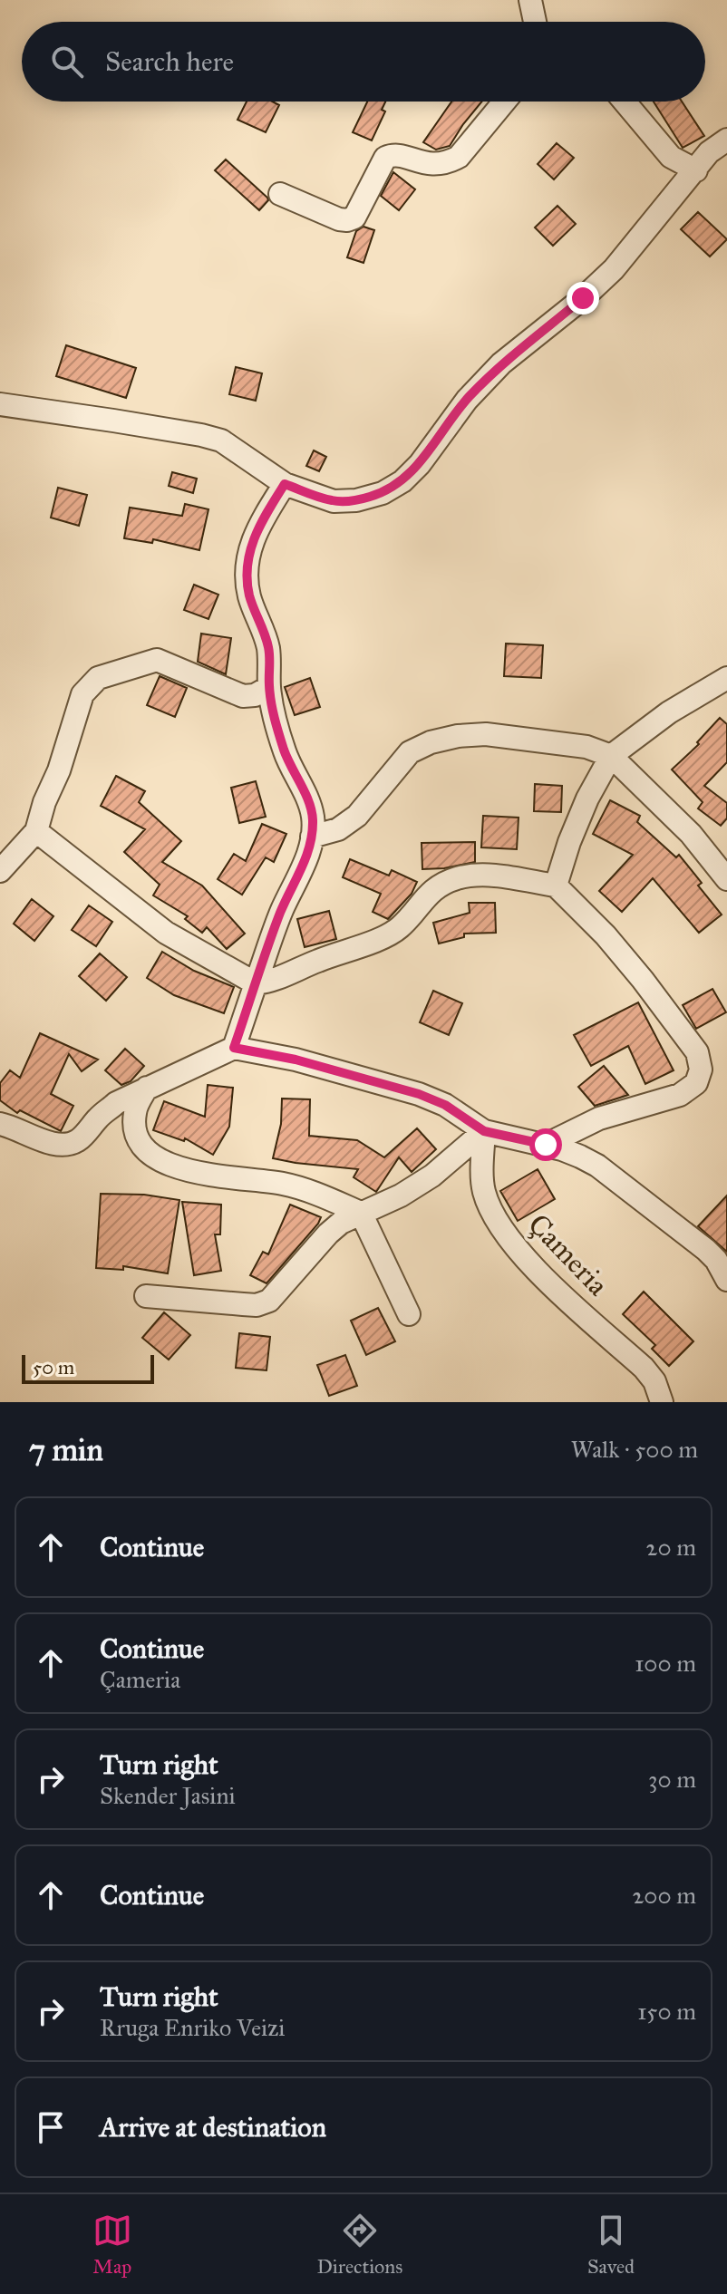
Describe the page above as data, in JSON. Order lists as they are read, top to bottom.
{
  "streets": {
    "street": ["Çameria"]
  },
  "scale_bar": "50 m",
  "page": {
    "search": "Search here",
    "scale": "50 m",
    "heading": ["7 min", "Walk · 500 m"],
    "list": [
      ["Continue", "20 m"],
      ["Continue", "Çameria", "100 m"],
      ["Turn right", "Skender Jasini", "30 m"],
      ["Continue", "200 m"],
      ["Turn right", "Rruga Enriko Veizi", "150 m"],
      "Arrive at destination"
    ],
    "nav": ["Map", "Directions", "Saved"]
  }
}
